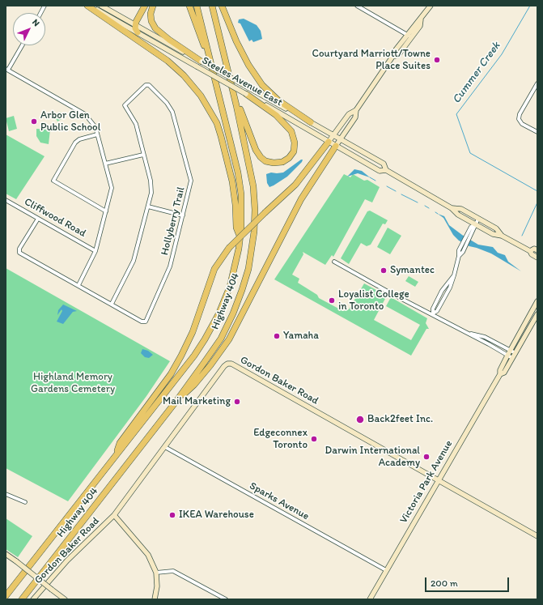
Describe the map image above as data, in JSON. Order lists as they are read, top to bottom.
{
  "streets": {
    "highway": ["Highway 404"],
    "main road": ["Steeles Avenue East", "Gordon Baker Road", "Victoria Park Avenue"],
    "street": ["Cliffwood Road", "Hollyberry Trail", "Sparks Avenue"]
  },
  "crossings": [
    ["Cliffwood Road", "Hollyberry Trail"],
    ["Gordon Baker Road", "Victoria Park Avenue"],
    ["Gordon Baker Road", "Sparks Avenue"],
    ["Victoria Park Avenue", "Sparks Avenue"]
  ],
  "water": ["Cummer Creek"],
  "parks": ["Highland Memory Gardens Cemetery"],
  "places": [
    "Courtyard Marriott/Towne Place Suites",
    "Arbor Glen Public School",
    "Symantec",
    "Loyalist College in Toronto",
    "Yamaha",
    "Mail Marketing",
    "Back2feet Inc.",
    "Edgeconnex Toronto",
    "Darwin International Academy",
    "IKEA Warehouse"
  ],
  "scale_bar": "200 m",
  "north": "top right"
}
